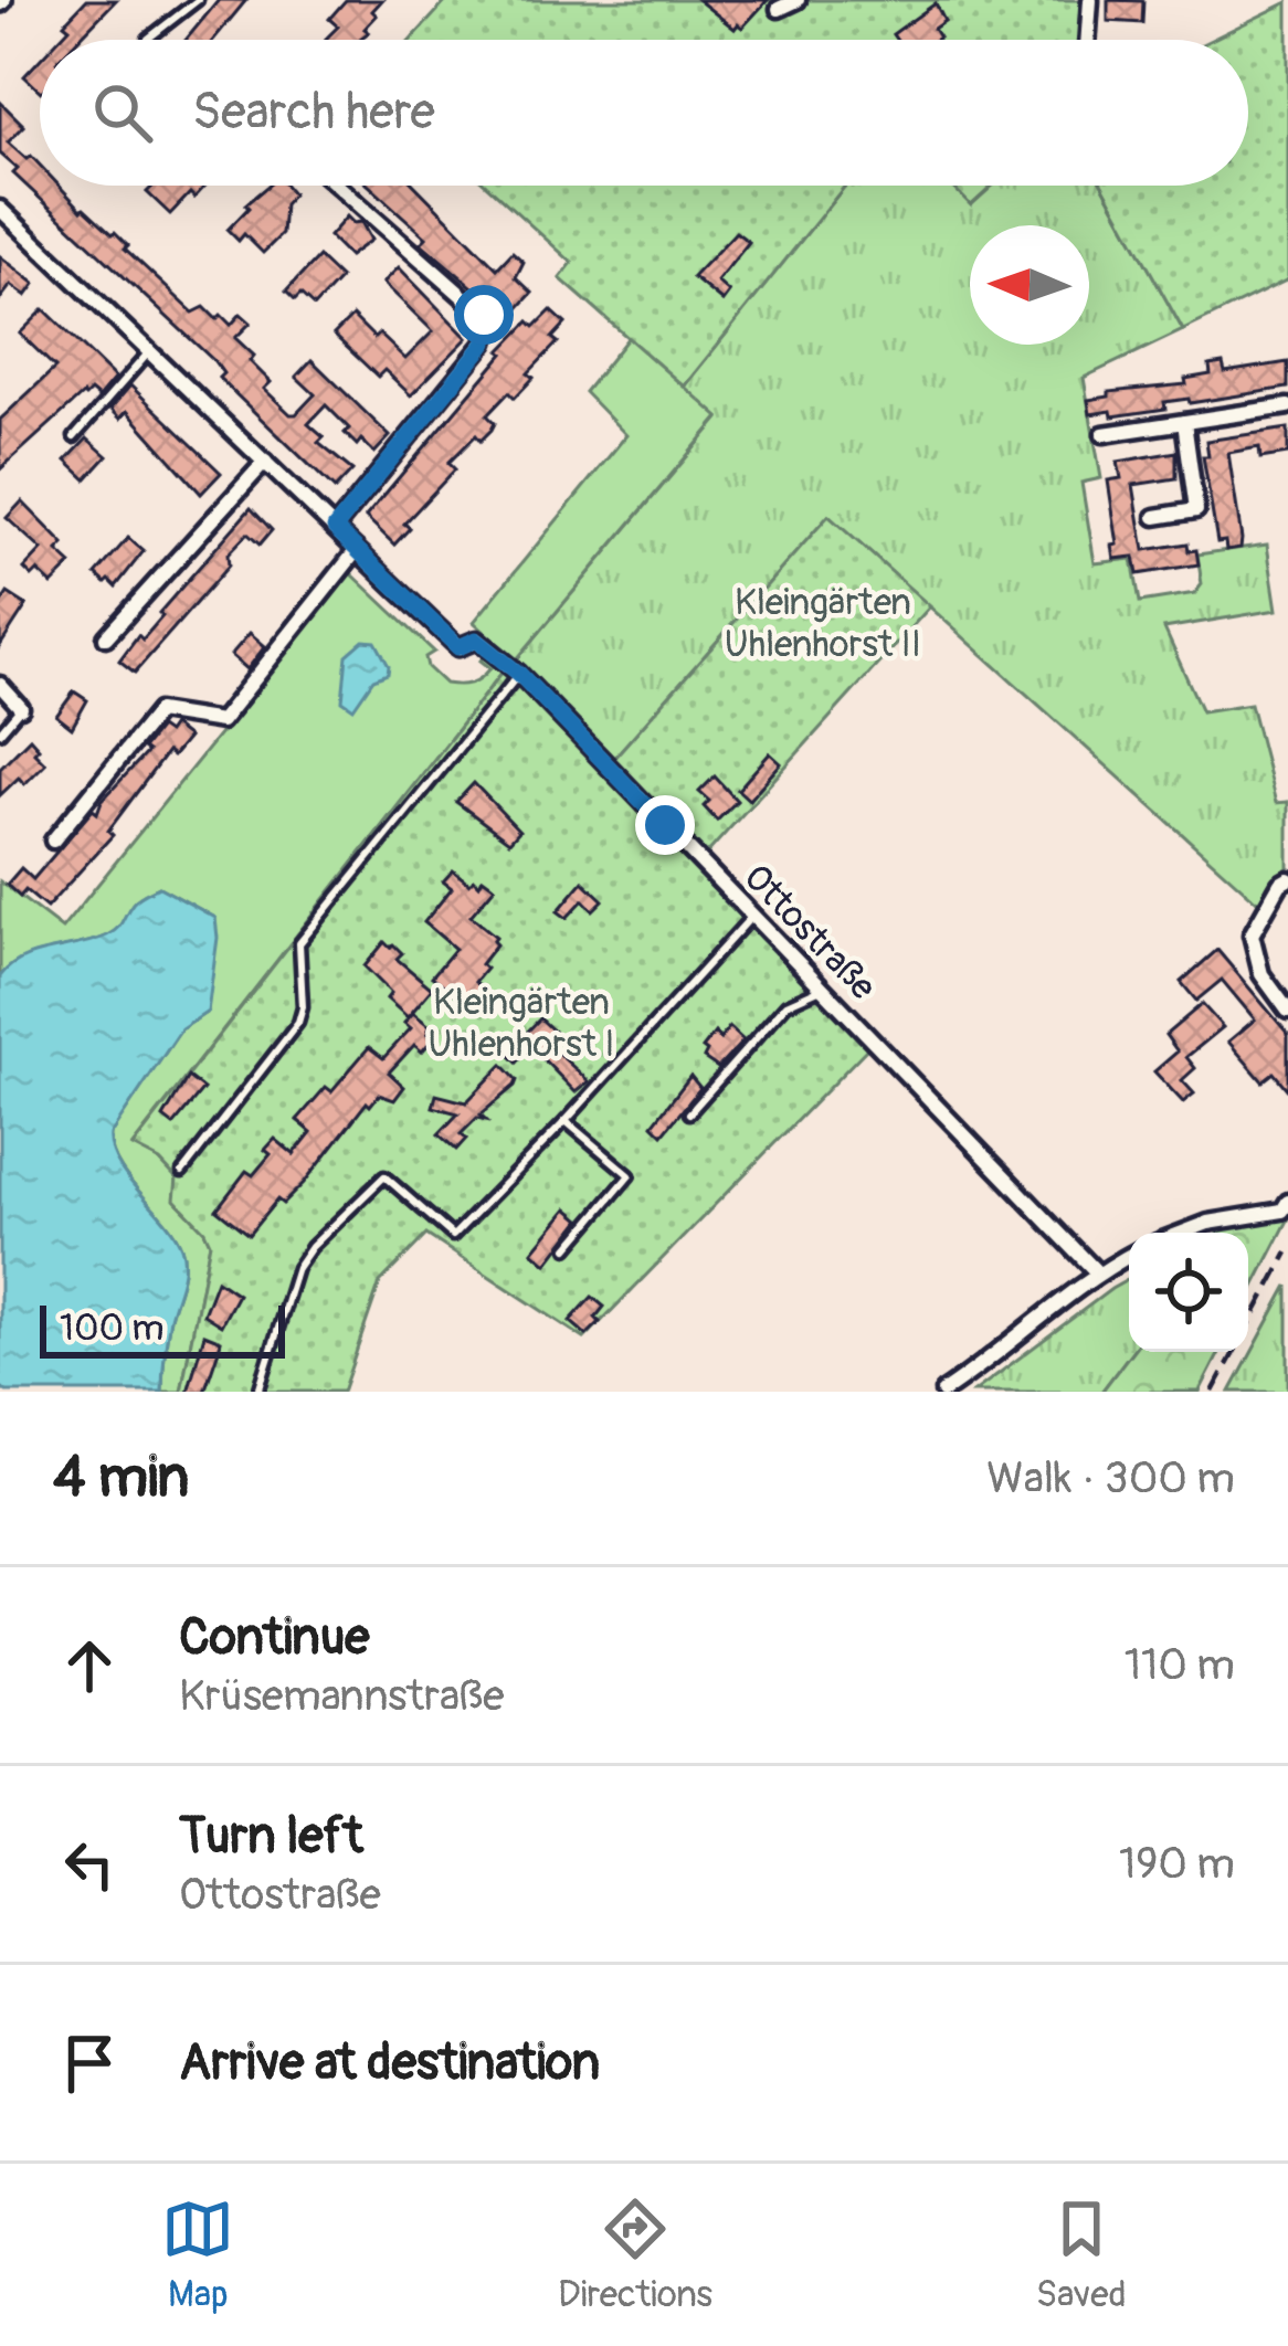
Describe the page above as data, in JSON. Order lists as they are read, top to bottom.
{
  "streets": {
    "street": ["Ottostraße"]
  },
  "parks": ["Kleingärten Uhlenhorst II", "Kleingärten Uhlenhorst I"],
  "scale_bar": "100 m",
  "north": "left",
  "page": {
    "search": "Search here",
    "scale": "100 m",
    "heading": ["4 min", "Walk · 300 m"],
    "list": [
      ["Continue", "Krüsemannstraße", "110 m"],
      ["Turn left", "Ottostraße", "190 m"],
      "Arrive at destination"
    ],
    "nav": ["Map", "Directions", "Saved"]
  }
}
